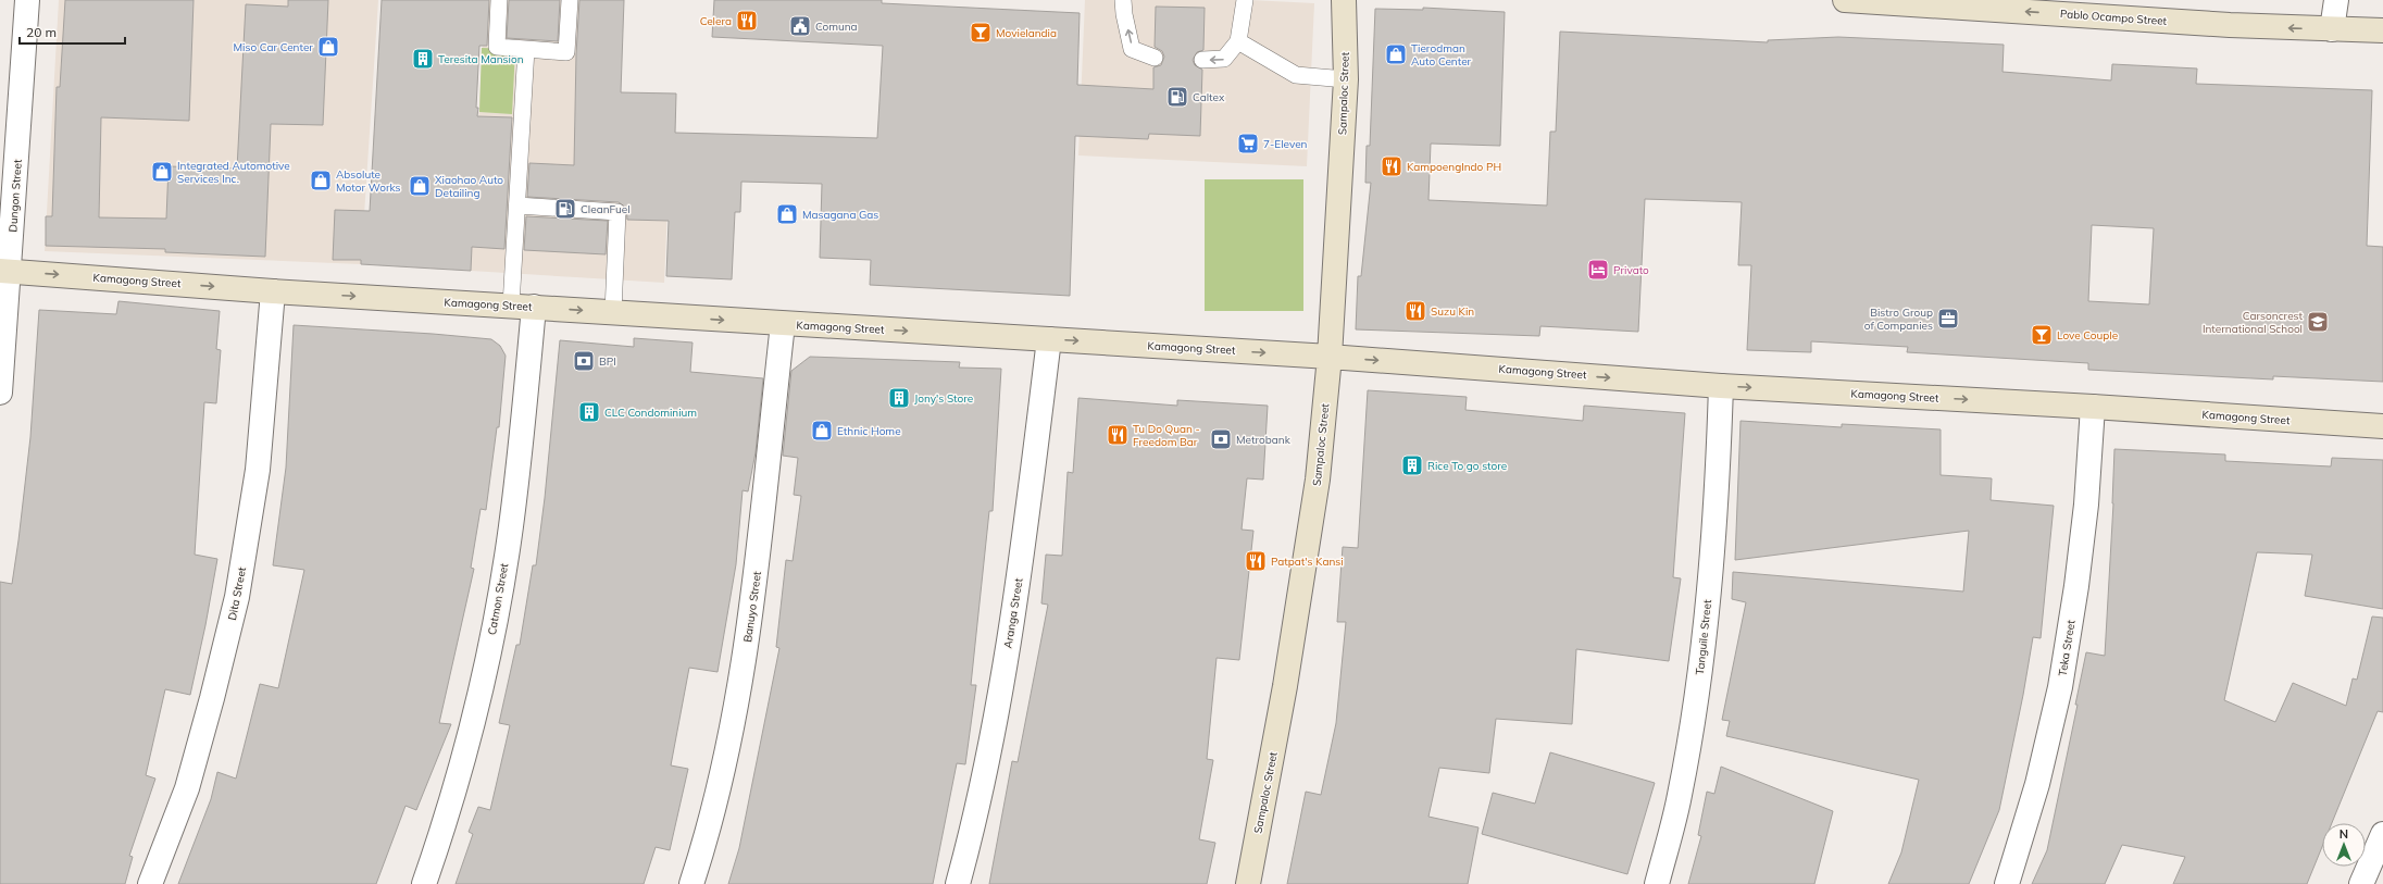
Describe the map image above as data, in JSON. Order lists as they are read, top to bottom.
{
  "streets": {
    "main road": ["Pablo Ocampo Street", "Sampaloc Street", "Kamagong Street"],
    "street": [
      "Dungon Street",
      "Dita Street",
      "Catmon Street",
      "Banuyo Street",
      "Aranga Street",
      "Tanguile Street",
      "Teka Street"
    ]
  },
  "crossings": [
    ["Sampaloc Street", "Kamagong Street"],
    ["Dungon Street", "Kamagong Street"],
    ["Kamagong Street", "Dita Street"],
    ["Kamagong Street", "Catmon Street"],
    ["Kamagong Street", "Banuyo Street"],
    ["Kamagong Street", "Aranga Street"],
    ["Kamagong Street", "Tanguile Street"],
    ["Kamagong Street", "Teka Street"]
  ],
  "one_way": ["Pablo Ocampo Street", "Kamagong Street"],
  "places": {
    "restaurant": [
      "Celera",
      "KampoengIndo PH",
      "Suzu Kin",
      "Tu Do Quan - Freedom Bar",
      "Patpat's Kansi"
    ],
    "public building": ["Comuna"],
    "bar": ["Movielandia", "Love Couple"],
    "shop": [
      "Miso Car Center",
      "Tierodman Auto Center",
      "Integrated Automotive Services Inc.",
      "Absolute Motor Works",
      "Xiaohao Auto Detailing",
      "Masagana Gas",
      "Ethnic Home"
    ],
    "building": [
      "Teresita Mansion",
      "Jony's Store",
      "CLC Condominium",
      "Rice To go store"
    ],
    "fuel station": ["Caltex", "CleanFuel"],
    "supermarket": ["7-Eleven"],
    "hotel": ["Privato"],
    "office": ["Bistro Group of Companies"],
    "school or university": ["Carsoncrest International School"],
    "bank": ["BPI", "Metrobank"]
  },
  "scale_bar": "20 m",
  "north": "top"
}
